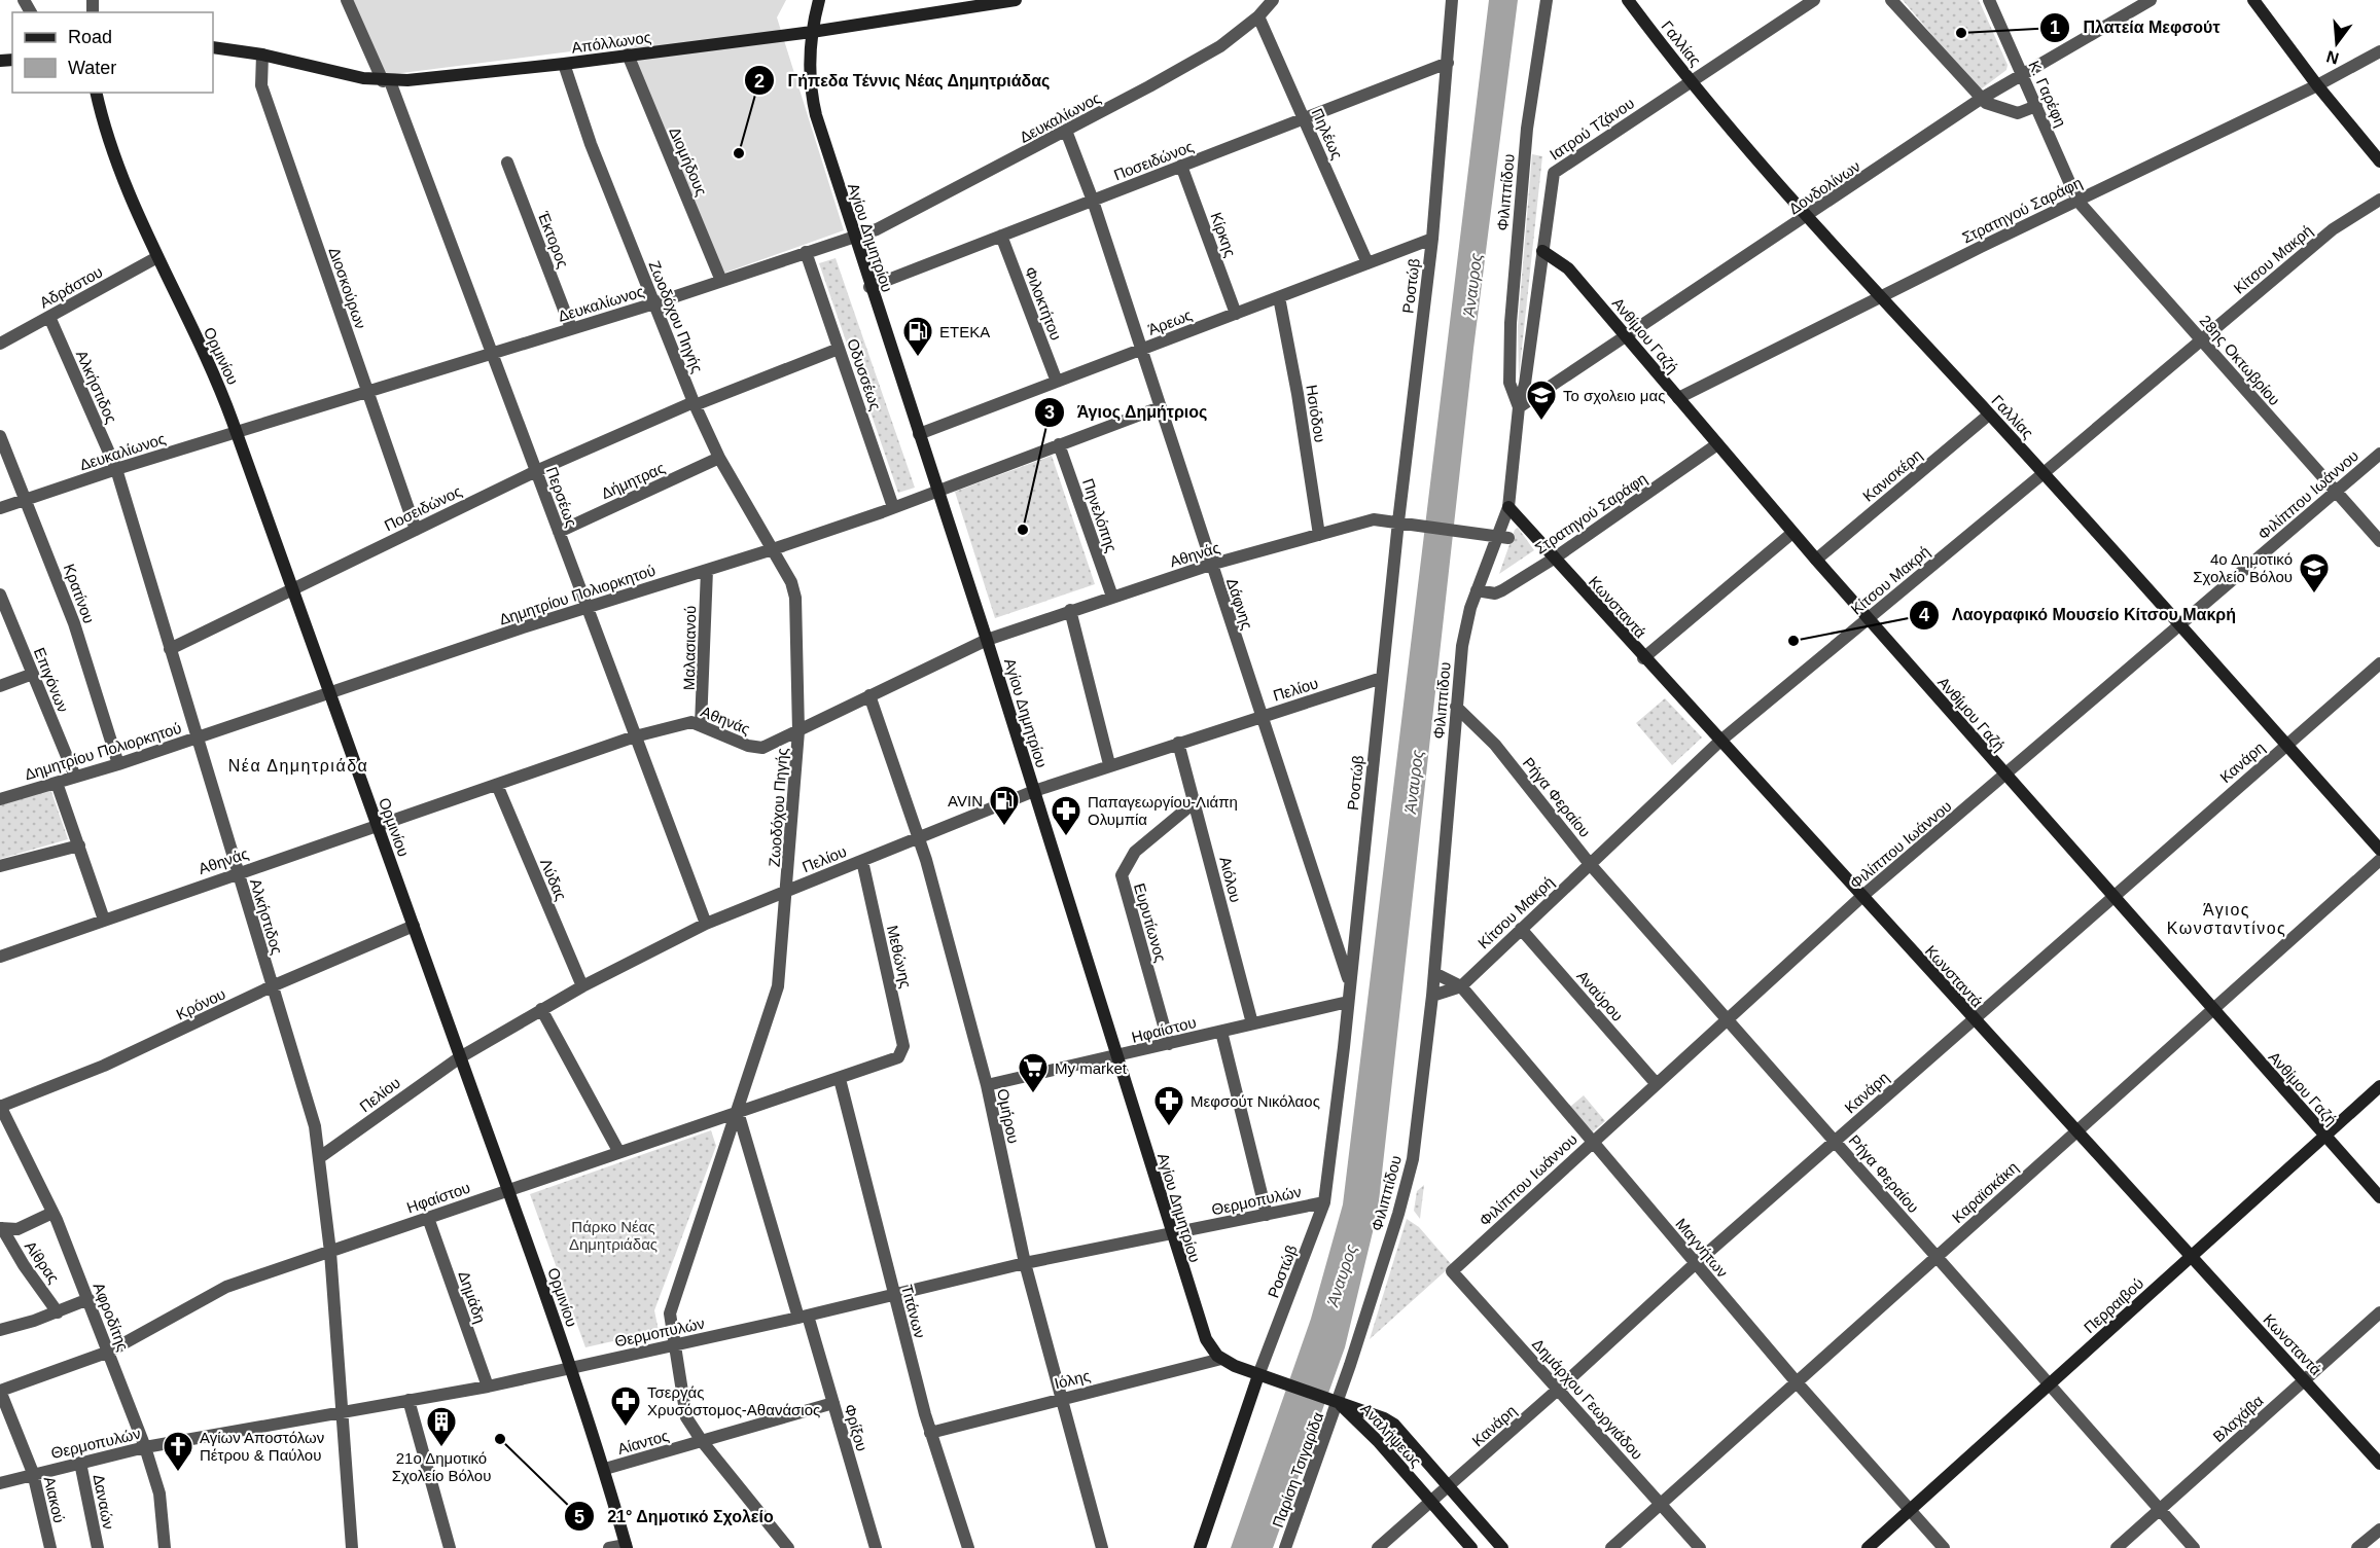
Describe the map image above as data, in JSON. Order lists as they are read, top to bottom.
{
  "streets": {
    "street": [
      "Απόλλωνος",
      "Γαλλίας",
      "Κ. Γαρέφη",
      "Δευκαλίωνος",
      "Ιατρού Τζάνου",
      "Πηλέως",
      "Ποσειδώνος",
      "Διομήδους",
      "Δονδολίνων",
      "Φιλιππίδου",
      "Στρατηγού Σαράφη",
      "Κίρκης",
      "Αγίου Δημητρίου",
      "Έκτορος",
      "Κίτσου Μακρή",
      "Ροστώβ",
      "Αδράστου",
      "Διοσκούρων",
      "Φιλοκτήτου",
      "Ζωοδόχου Πηγής",
      "Άρεως",
      "Ανθίμου Γαζή",
      "Ορμινίου",
      "28ης Οκτωβρίου",
      "Οδυσσέως",
      "Αλκήστιδος",
      "Ησιόδου",
      "Κανισκέρη",
      "Δήμητρας",
      "Φιλίππου Ιωάννου",
      "Περσέως",
      "Πηνελόπης",
      "Αθηνάς",
      "Κρατίνου",
      "Δημητρίου Πολιορκητού",
      "Δάφνης",
      "Κωνσταντά",
      "Μαλασιανού",
      "Επιγόνων",
      "Πελίου",
      "Κανάρη",
      "Ρήγα Φεραίου",
      "Λύδας",
      "Αιόλου",
      "Ευρυτίωνος",
      "Μεθώνης",
      "Αναύρου",
      "Κρόνου",
      "Ηφαίστου",
      "Ομήρου",
      "Καραϊσκάκη",
      "Θερμοπυλών",
      "Μαγνήτων",
      "Αίθρας",
      "Δημάδη",
      "Περραιβού",
      "Τιτάνων",
      "Αφροδίτης",
      "Ιόλης",
      "Δημάρχου Γεωργιάδου",
      "Βλαχάβα",
      "Φρίξου",
      "Αναλήψεως",
      "Αίαντος",
      "Παρίση Τσιγαρίδα",
      "Αιακού",
      "Δαναών"
    ]
  },
  "crossings": [
    ["Απόλλωνος", "Διομήδους"],
    ["Απόλλωνος", "Αγίου Δημητρίου"],
    ["Απόλλωνος", "Διοσκούρων"],
    ["Απόλλωνος", "Ζωοδόχου Πηγής"],
    ["Απόλλωνος", "Περσέως"],
    ["Γαλλίας", "Ιατρού Τζάνου"],
    ["Γαλλίας", "Δονδολίνων"],
    ["Γαλλίας", "Στρατηγού Σαράφη"],
    ["Γαλλίας", "Κίτσου Μακρή"],
    ["Γαλλίας", "Κανισκέρη"],
    ["Γαλλίας", "Φιλίππου Ιωάννου"],
    ["Γαλλίας", "Κανάρη"],
    ["Κ. Γαρέφη", "Δονδολίνων"],
    ["Κ. Γαρέφη", "Στρατηγού Σαράφη"],
    ["Κ. Γαρέφη", "28ης Οκτωβρίου"],
    ["Δευκαλίωνος", "Πηλέως"],
    ["Δευκαλίωνος", "Διομήδους"],
    ["Δευκαλίωνος", "Αγίου Δημητρίου"],
    ["Δευκαλίωνος", "Έκτορος"],
    ["Δευκαλίωνος", "Διοσκούρων"],
    ["Δευκαλίωνος", "Ζωοδόχου Πηγής"],
    ["Δευκαλίωνος", "Ορμινίου"],
    ["Δευκαλίωνος", "Οδυσσέως"],
    ["Δευκαλίωνος", "Αλκήστιδος"],
    ["Δευκαλίωνος", "Περσέως"],
    ["Δευκαλίωνος", "Κρατίνου"],
    ["Δευκαλίωνος", "Δάφνης"],
    ["Ιατρού Τζάνου", "Δονδολίνων"],
    ["Ιατρού Τζάνου", "Φιλιππίδου"],
    ["Ιατρού Τζάνου", "Ανθίμου Γαζή"],
    ["Πηλέως", "Ποσειδώνος"],
    ["Πηλέως", "Άρεως"],
    ["Ποσειδώνος", "Κίρκης"],
    ["Ποσειδώνος", "Αγίου Δημητρίου"],
    ["Ποσειδώνος", "Ροστώβ"],
    ["Ποσειδώνος", "Διοσκούρων"],
    ["Ποσειδώνος", "Φιλοκτήτου"],
    ["Ποσειδώνος", "Ζωοδόχου Πηγής"],
    ["Ποσειδώνος", "Ορμινίου"],
    ["Ποσειδώνος", "Οδυσσέως"],
    ["Ποσειδώνος", "Αλκήστιδος"],
    ["Ποσειδώνος", "Περσέως"],
    ["Ποσειδώνος", "Δάφνης"],
    ["Δονδολίνων", "Φιλιππίδου"],
    ["Δονδολίνων", "Ανθίμου Γαζή"],
    ["Φιλιππίδου", "Στρατηγού Σαράφη"],
    ["Φιλιππίδου", "Κίτσου Μακρή"],
    ["Φιλιππίδου", "Αθηνάς"],
    ["Φιλιππίδου", "Κωνσταντά"],
    ["Φιλιππίδου", "Ρήγα Φεραίου"],
    ["Φιλιππίδου", "Μαγνήτων"],
    ["Φιλιππίδου", "Αναλήψεως"],
    ["Φιλιππίδου", "Παρίση Τσιγαρίδα"],
    ["Στρατηγού Σαράφη", "Ανθίμου Γαζή"],
    ["Στρατηγού Σαράφη", "28ης Οκτωβρίου"],
    ["Στρατηγού Σαράφη", "Κωνσταντά"],
    ["Κίρκης", "Άρεως"],
    ["Αγίου Δημητρίου", "Άρεως"],
    ["Αγίου Δημητρίου", "Αθηνάς"],
    ["Αγίου Δημητρίου", "Δημητρίου Πολιορκητού"],
    ["Αγίου Δημητρίου", "Πελίου"],
    ["Αγίου Δημητρίου", "Ηφαίστου"],
    ["Αγίου Δημητρίου", "Θερμοπυλών"],
    ["Αγίου Δημητρίου", "Ιόλης"],
    ["Κίτσου Μακρή", "Ανθίμου Γαζή"],
    ["Κίτσου Μακρή", "28ης Οκτωβρίου"],
    ["Κίτσου Μακρή", "Κωνσταντά"],
    ["Κίτσου Μακρή", "Ρήγα Φεραίου"],
    ["Κίτσου Μακρή", "Αναύρου"],
    ["Κίτσου Μακρή", "Μαγνήτων"],
    ["Ροστώβ", "Άρεως"],
    ["Ροστώβ", "Αθηνάς"],
    ["Ροστώβ", "Δάφνης"],
    ["Ροστώβ", "Πελίου"],
    ["Ροστώβ", "Ηφαίστου"],
    ["Ροστώβ", "Θερμοπυλών"],
    ["Αδράστου", "Ορμινίου"],
    ["Αδράστου", "Αλκήστιδος"],
    ["Φιλοκτήτου", "Άρεως"],
    ["Ζωοδόχου Πηγής", "Δήμητρας"],
    ["Ζωοδόχου Πηγής", "Αθηνάς"],
    ["Ζωοδόχου Πηγής", "Δημητρίου Πολιορκητού"],
    ["Ζωοδόχου Πηγής", "Πελίου"],
    ["Ζωοδόχου Πηγής", "Ηφαίστου"],
    ["Ζωοδόχου Πηγής", "Θερμοπυλών"],
    ["Ζωοδόχου Πηγής", "Φρίξου"],
    ["Ζωοδόχου Πηγής", "Αίαντος"],
    ["Άρεως", "Ησιόδου"],
    ["Άρεως", "Δάφνης"],
    ["Ανθίμου Γαζή", "Κανισκέρη"],
    ["Ανθίμου Γαζή", "Φιλίππου Ιωάννου"],
    ["Ανθίμου Γαζή", "Κανάρη"],
    ["Ανθίμου Γαζή", "Καραϊσκάκη"],
    ["Ανθίμου Γαζή", "Περραιβού"],
    ["Ορμινίου", "Αθηνάς"],
    ["Ορμινίου", "Δημητρίου Πολιορκητού"],
    ["Ορμινίου", "Πελίου"],
    ["Ορμινίου", "Κρόνου"],
    ["Ορμινίου", "Ηφαίστου"],
    ["Ορμινίου", "Θερμοπυλών"],
    ["Ορμινίου", "Αίαντος"],
    ["28ης Οκτωβρίου", "Φιλίππου Ιωάννου"],
    ["Οδυσσέως", "Δημητρίου Πολιορκητού"],
    ["Αλκήστιδος", "Αθηνάς"],
    ["Αλκήστιδος", "Δημητρίου Πολιορκητού"],
    ["Αλκήστιδος", "Πελίου"],
    ["Αλκήστιδος", "Κρόνου"],
    ["Αλκήστιδος", "Ηφαίστου"],
    ["Αλκήστιδος", "Θερμοπυλών"],
    ["Ησιόδου", "Αθηνάς"],
    ["Δήμητρας", "Περσέως"],
    ["Φιλίππου Ιωάννου", "Κωνσταντά"],
    ["Φιλίππου Ιωάννου", "Ρήγα Φεραίου"],
    ["Φιλίππου Ιωάννου", "Αναύρου"],
    ["Φιλίππου Ιωάννου", "Μαγνήτων"],
    ["Φιλίππου Ιωάννου", "Δημάρχου Γεωργιάδου"],
    ["Περσέως", "Αθηνάς"],
    ["Περσέως", "Δημητρίου Πολιορκητού"],
    ["Περσέως", "Πελίου"],
    ["Πηνελόπης", "Αθηνάς"],
    ["Πηνελόπης", "Δημητρίου Πολιορκητού"],
    ["Αθηνάς", "Δάφνης"],
    ["Αθηνάς", "Μαλασιανού"],
    ["Αθηνάς", "Λύδας"],
    ["Αθηνάς", "Ομήρου"],
    ["Κρατίνου", "Δημητρίου Πολιορκητού"],
    ["Δημητρίου Πολιορκητού", "Δάφνης"],
    ["Δημητρίου Πολιορκητού", "Μαλασιανού"],
    ["Δημητρίου Πολιορκητού", "Επιγόνων"],
    ["Δάφνης", "Πελίου"],
    ["Κωνσταντά", "Κανάρη"],
    ["Κωνσταντά", "Καραϊσκάκη"],
    ["Κωνσταντά", "Περραιβού"],
    ["Κωνσταντά", "Βλαχάβα"],
    ["Πελίου", "Λύδας"],
    ["Πελίου", "Αιόλου"],
    ["Πελίου", "Μεθώνης"],
    ["Πελίου", "Ομήρου"],
    ["Κανάρη", "Ρήγα Φεραίου"],
    ["Κανάρη", "Μαγνήτων"],
    ["Κανάρη", "Δημάρχου Γεωργιάδου"],
    ["Κανάρη", "Αναλήψεως"],
    ["Ρήγα Φεραίου", "Καραϊσκάκη"],
    ["Ρήγα Φεραίου", "Περραιβού"],
    ["Ρήγα Φεραίου", "Βλαχάβα"],
    ["Αιόλου", "Ευρυτίωνος"],
    ["Αιόλου", "Ηφαίστου"],
    ["Ευρυτίωνος", "Ηφαίστου"],
    ["Μεθώνης", "Ηφαίστου"],
    ["Κρόνου", "Αφροδίτης"],
    ["Ηφαίστου", "Ομήρου"],
    ["Ηφαίστου", "Δημάδη"],
    ["Ηφαίστου", "Τιτάνων"],
    ["Ηφαίστου", "Αφροδίτης"],
    ["Ηφαίστου", "Φρίξου"],
    ["Ηφαίστου", "Αιακού"],
    ["Ομήρου", "Θερμοπυλών"],
    ["Ομήρου", "Ιόλης"],
    ["Καραϊσκάκη", "Μαγνήτων"],
    ["Καραϊσκάκη", "Δημάρχου Γεωργιάδου"],
    ["Θερμοπυλών", "Δημάδη"],
    ["Θερμοπυλών", "Τιτάνων"],
    ["Θερμοπυλών", "Αφροδίτης"],
    ["Θερμοπυλών", "Φρίξου"],
    ["Θερμοπυλών", "Αιακού"],
    ["Θερμοπυλών", "Δαναών"],
    ["Μαγνήτων", "Περραιβού"],
    ["Τιτάνων", "Ιόλης"],
    ["Φρίξου", "Αίαντος"],
    ["Αναλήψεως", "Παρίση Τσιγαρίδα"]
  ],
  "districts": ["Νέα Δημητριάδα", "Άγιος Κωνσταντίνος"],
  "water": ["Άναυρος"],
  "parks": ["Πάρκο Νέας Δημητριάδας"],
  "places": {
    "other": [
      "Πλατεία Μεφσούτ",
      "Γήπεδα Τέννις Νέας Δημητριάδας",
      "Άγιος Δημήτριος",
      "Λαογραφικό Μουσείο Κίτσου Μακρή",
      "21° Δημοτικό Σχολείο"
    ],
    "fuel station": ["ΕΤΕΚΑ", "AVIN"],
    "school or university": ["Το σχολειο μας", "4ο Δημοτικό Σχολείο Βόλου"],
    "pharmacy": ["Παπαγεωργίου-Λιάπη Ολυμπία", "Μεφσούτ Νικόλαος", "Τσεργάς Χρυσόστομος-Αθανάσιος"],
    "supermarket": ["My market"],
    "building": ["21ο Δημοτικό Σχολείο Βόλου"],
    "church": ["Αγίων Αποστόλων Πέτρου & Παύλου"]
  },
  "legend": ["Road", "Water"],
  "north": "bottom"
}
